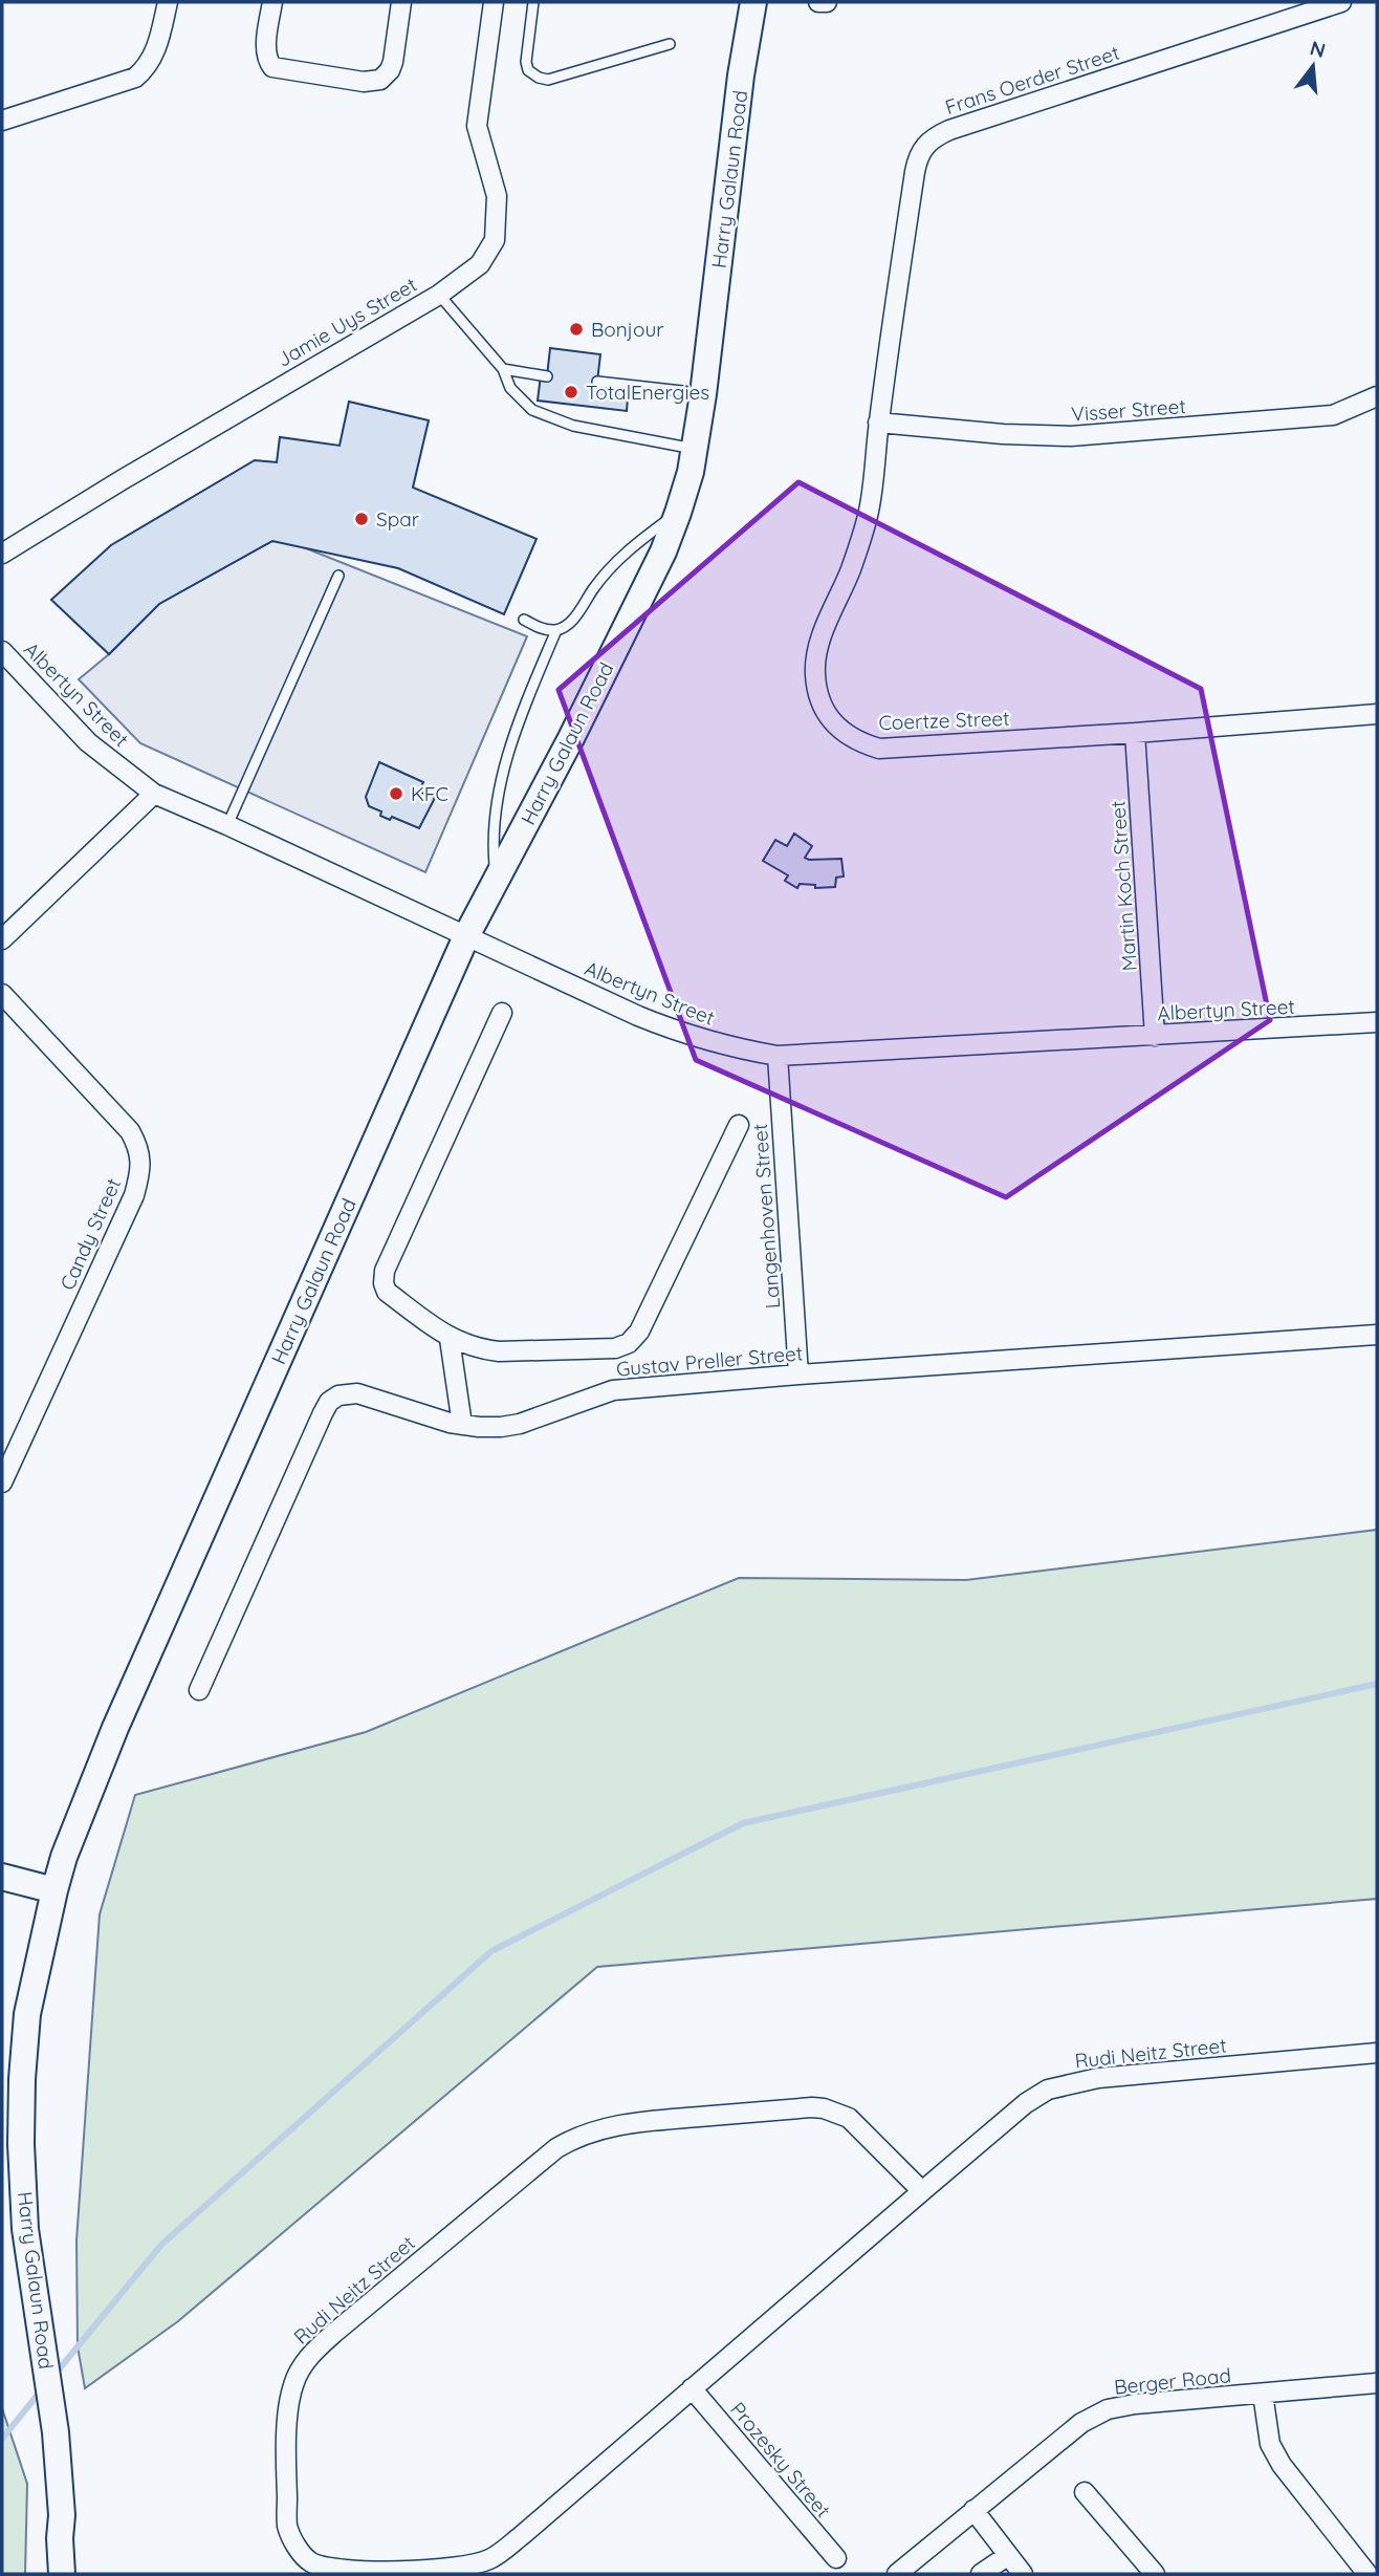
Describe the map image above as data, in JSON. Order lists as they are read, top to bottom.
{
  "streets": {
    "main road": ["Harry Galaun Road"],
    "street": [
      "Frans Oerder Street",
      "Jamie Uys Street",
      "Visser Street",
      "Albertyn Street",
      "Coertze Street",
      "Martin Koch Street",
      "Langenhoven Street",
      "Candy Street",
      "Gustav Preller Street",
      "Rudi Neitz Street",
      "Berger Road",
      "Prozesky Street"
    ]
  },
  "crossings": [
    ["Frans Oerder Street", "Visser Street"],
    ["Frans Oerder Street", "Coertze Street"],
    ["Harry Galaun Road", "Albertyn Street"],
    ["Visser Street", "Coertze Street"],
    ["Albertyn Street", "Martin Koch Street"],
    ["Albertyn Street", "Langenhoven Street"],
    ["Coertze Street", "Martin Koch Street"],
    ["Langenhoven Street", "Gustav Preller Street"],
    ["Rudi Neitz Street", "Prozesky Street"]
  ],
  "places": [
    "Bonjour",
    "TotalEnergies",
    "Spar",
    "KFC"
  ],
  "north": "top"
}
